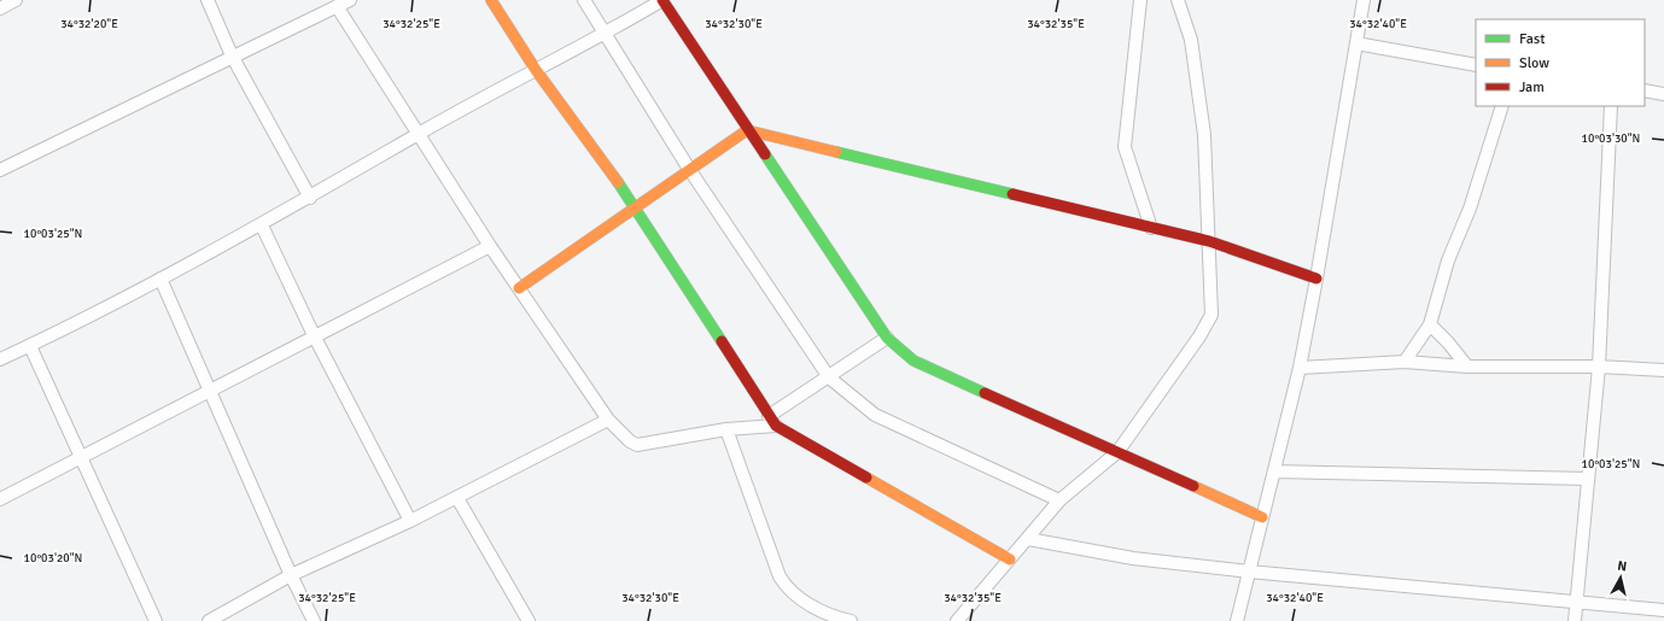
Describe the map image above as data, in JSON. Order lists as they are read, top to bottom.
{
  "legend": ["Fast", "Slow", "Jam"],
  "north": "top",
  "coordinates": [
    "34°32'20\"E",
    "34°32'25\"E",
    "34°32'30\"E",
    "34°32'35\"E",
    "34°32'40\"E",
    "10°03'30\"N",
    "10°03'25\"N",
    "10°03'20\"N"
  ]
}
